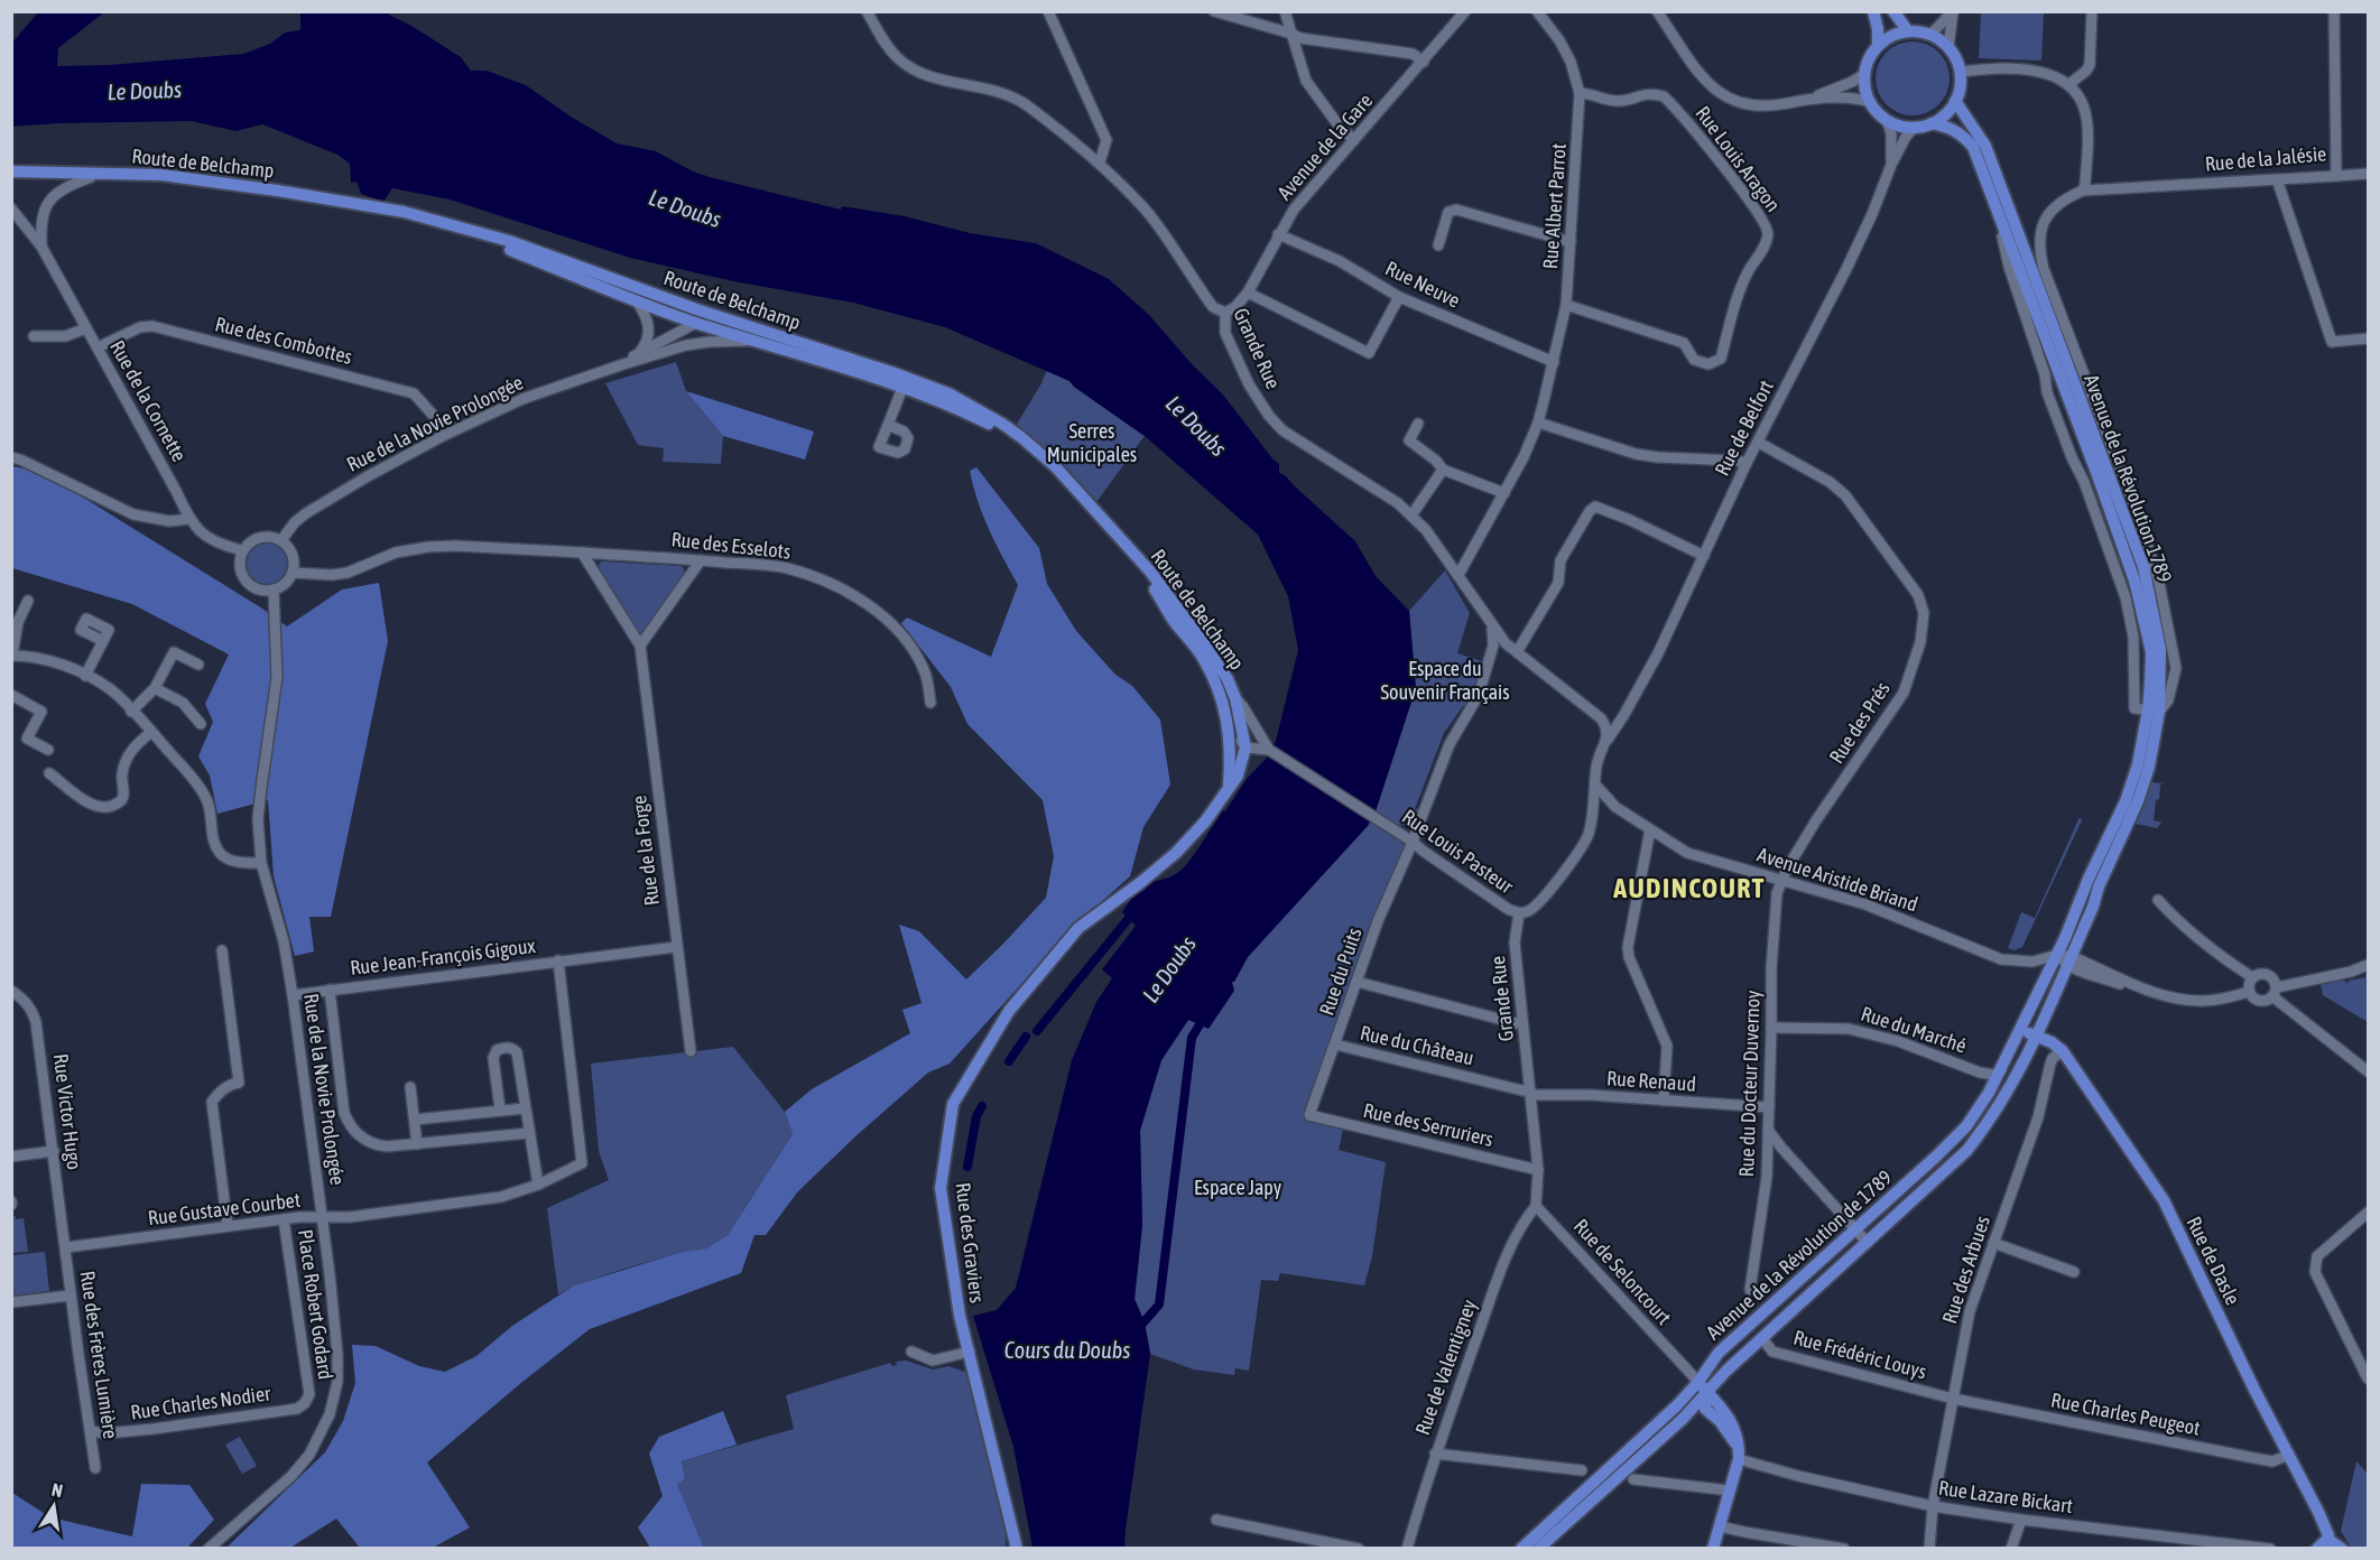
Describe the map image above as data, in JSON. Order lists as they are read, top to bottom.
{
  "streets": {
    "main road": [
      "Route de Belchamp",
      "Avenue de la Révolution 1789",
      "Rue des Graviers",
      "Avenue de la Révolution de 1789",
      "Rue de Dasle",
      "Rue de Seloncourt"
    ],
    "street": [
      "Avenue de la Gare",
      "Rue Louis Aragon",
      "Rue de la Jalésie",
      "Rue Albert Parrot",
      "Rue Neuve",
      "Rue des Combottes",
      "Grande Rue",
      "Rue de la Cornette",
      "Rue de la Novie Prolongée",
      "Rue de Belfort",
      "Rue des Esselots",
      "Rue des Prés",
      "Rue de la Forge",
      "Rue Louis Pasteur",
      "Avenue Aristide Briand",
      "Rue Jean-François Gigoux",
      "Rue du Puits",
      "Rue du Marché",
      "Rue du Château",
      "Rue Renaud",
      "Rue du Docteur Duvernoy",
      "Rue Victor Hugo",
      "Rue des Serruriers",
      "Rue Gustave Courbet",
      "Rue des Arbues",
      "Place Robert Godard",
      "Rue des Frères Lumière",
      "Rue Frédéric Louys",
      "Rue de Valentigney",
      "Rue Charles Nodier",
      "Rue Charles Peugeot",
      "Rue Lazare Bickart"
    ]
  },
  "crossings": [
    ["Avenue de la Gare", "Rue Neuve"],
    ["Avenue de la Gare", "Grande Rue"],
    ["Rue Louis Aragon", "Rue Albert Parrot"],
    ["Rue de la Jalésie", "Avenue de la Révolution 1789"],
    ["Route de Belchamp", "Rue de la Novie Prolongée"],
    ["Route de Belchamp", "Rue des Graviers"],
    ["Rue Albert Parrot", "Rue Neuve"],
    ["Rue Albert Parrot", "Grande Rue"],
    ["Rue des Combottes", "Rue de la Cornette"],
    ["Rue des Combottes", "Rue de la Novie Prolongée"],
    ["Grande Rue", "Rue Louis Pasteur"],
    ["Grande Rue", "Rue du Château"],
    ["Grande Rue", "Rue Renaud"],
    ["Grande Rue", "Rue des Serruriers"],
    ["Grande Rue", "Rue de Seloncourt"],
    ["Grande Rue", "Rue de Valentigney"],
    ["Rue de la Cornette", "Rue de la Novie Prolongée"],
    ["Rue de la Novie Prolongée", "Rue Jean-François Gigoux"],
    ["Rue de la Novie Prolongée", "Rue Gustave Courbet"],
    ["Rue de Belfort", "Avenue de la Révolution 1789"],
    ["Rue de Belfort", "Rue des Prés"],
    ["Avenue de la Révolution 1789", "Avenue Aristide Briand"],
    ["Avenue de la Révolution 1789", "Avenue de la Révolution de 1789"],
    ["Rue des Esselots", "Rue de la Forge"],
    ["Rue des Prés", "Avenue Aristide Briand"],
    ["Rue des Prés", "Rue du Docteur Duvernoy"],
    ["Rue de la Forge", "Rue Jean-François Gigoux"],
    ["Rue Louis Pasteur", "Rue du Puits"],
    ["Avenue Aristide Briand", "Rue du Docteur Duvernoy"],
    ["Avenue Aristide Briand", "Avenue de la Révolution de 1789"],
    ["Rue Jean-François Gigoux", "Rue Gustave Courbet"],
    ["Rue du Puits", "Rue du Château"],
    ["Rue du Puits", "Rue des Serruriers"],
    ["Rue du Marché", "Rue du Docteur Duvernoy"],
    ["Rue du Marché", "Avenue de la Révolution de 1789"],
    ["Rue du Château", "Rue Renaud"],
    ["Rue Renaud", "Rue du Docteur Duvernoy"],
    ["Rue Victor Hugo", "Rue Gustave Courbet"],
    ["Rue Victor Hugo", "Rue des Frères Lumière"],
    ["Rue Gustave Courbet", "Place Robert Godard"],
    ["Rue Gustave Courbet", "Rue des Frères Lumière"],
    ["Avenue de la Révolution de 1789", "Rue de Dasle"],
    ["Avenue de la Révolution de 1789", "Rue de Seloncourt"],
    ["Avenue de la Révolution de 1789", "Rue Frédéric Louys"],
    ["Rue de Dasle", "Rue des Arbues"],
    ["Rue de Dasle", "Rue Charles Peugeot"],
    ["Rue des Arbues", "Rue Frédéric Louys"],
    ["Rue des Arbues", "Rue Charles Peugeot"],
    ["Rue des Arbues", "Rue Lazare Bickart"],
    ["Rue de Seloncourt", "Rue de Valentigney"],
    ["Rue de Seloncourt", "Rue Lazare Bickart"],
    ["Place Robert Godard", "Rue Charles Nodier"],
    ["Rue des Frères Lumière", "Rue Charles Nodier"],
    ["Rue Frédéric Louys", "Rue Charles Peugeot"]
  ],
  "districts": ["AUDINCOURT"],
  "water": ["Le Doubs", "Cours du Doubs"],
  "parks": ["Serres Municipales", "Espace du Souvenir Français", "Espace Japy"],
  "north": "top"
}
